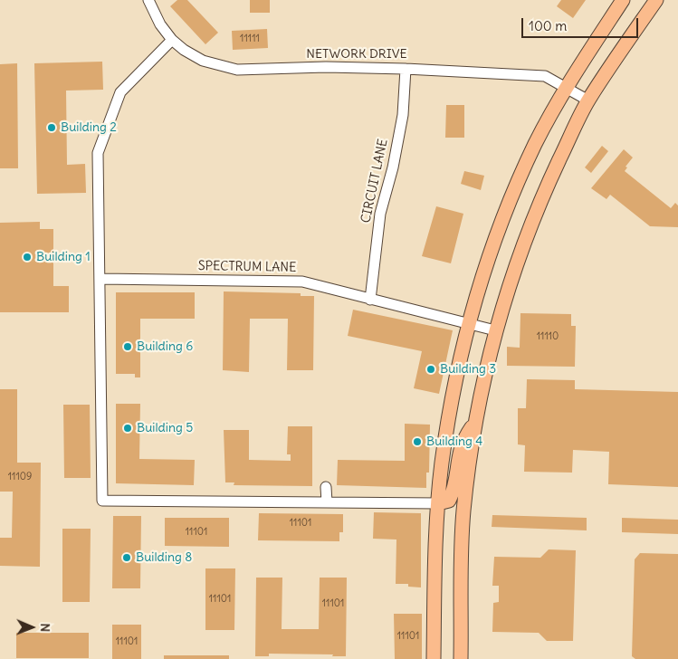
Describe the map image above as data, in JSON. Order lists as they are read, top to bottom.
{
  "streets": {
    "street": ["NETWORK DRIVE", "CIRCUIT LANE", "SPECTRUM LANE"]
  },
  "crossings": [
    ["NETWORK DRIVE", "CIRCUIT LANE"],
    ["CIRCUIT LANE", "SPECTRUM LANE"]
  ],
  "places": [
    "Building 2",
    "Building 1",
    "Building 6",
    "Building 3",
    "Building 5",
    "Building 4",
    "Building 8"
  ],
  "house_numbers": [
    "11111",
    "11110",
    "11109",
    "11101",
    "11101",
    "11101",
    "11101",
    "11101",
    "11101"
  ],
  "scale_bar": "100 m",
  "north": "right"
}
